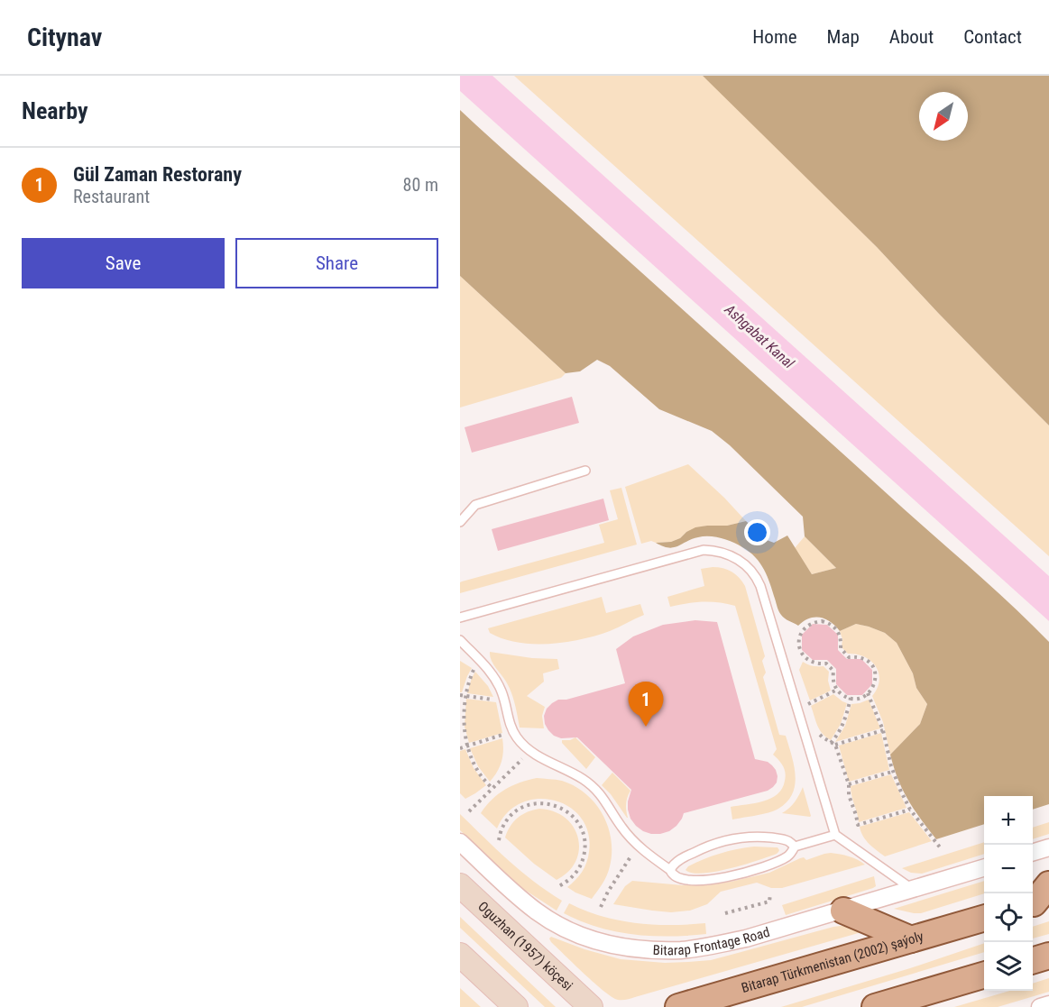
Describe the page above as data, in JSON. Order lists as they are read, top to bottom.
{
  "streets": {
    "main road": ["Oguzhan (1957) köçesi", "Bitarap Türkmenistan (2002) şaýoly"],
    "street": ["Bitarap Frontage Road"]
  },
  "water": ["Ashgabat Kanal"],
  "north": "bottom left",
  "page": {
    "header": "Citynav",
    "nav": [
      "Home",
      "Map",
      "About",
      "Contact"
    ],
    "heading": "Nearby",
    "list": [
      {
        "mark": "1",
        "name": "Gül Zaman Restorany",
        "note": "Restaurant",
        "value": "80 m"
      }
    ],
    "buttons": ["Save", "Share"],
    "pins": "1",
    "map_buttons": ["+", "−"]
  }
}
